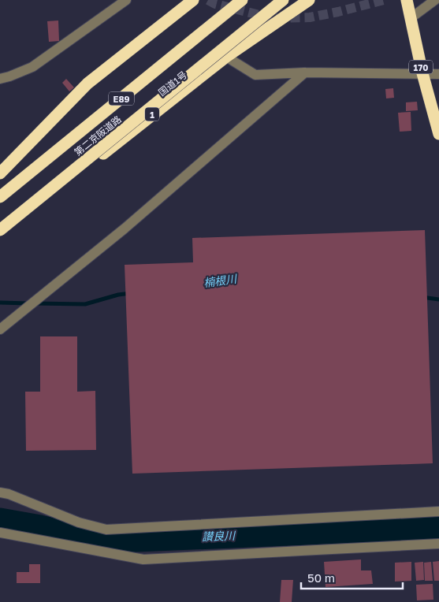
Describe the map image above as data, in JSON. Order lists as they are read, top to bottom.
{
  "streets": {
    "highway": [
      "170",
      "国道1号",
      "E89",
      "1",
      "第二京阪道路"
    ]
  },
  "water": ["楠根川", "讃良川"],
  "scale_bar": "50 m"
}
